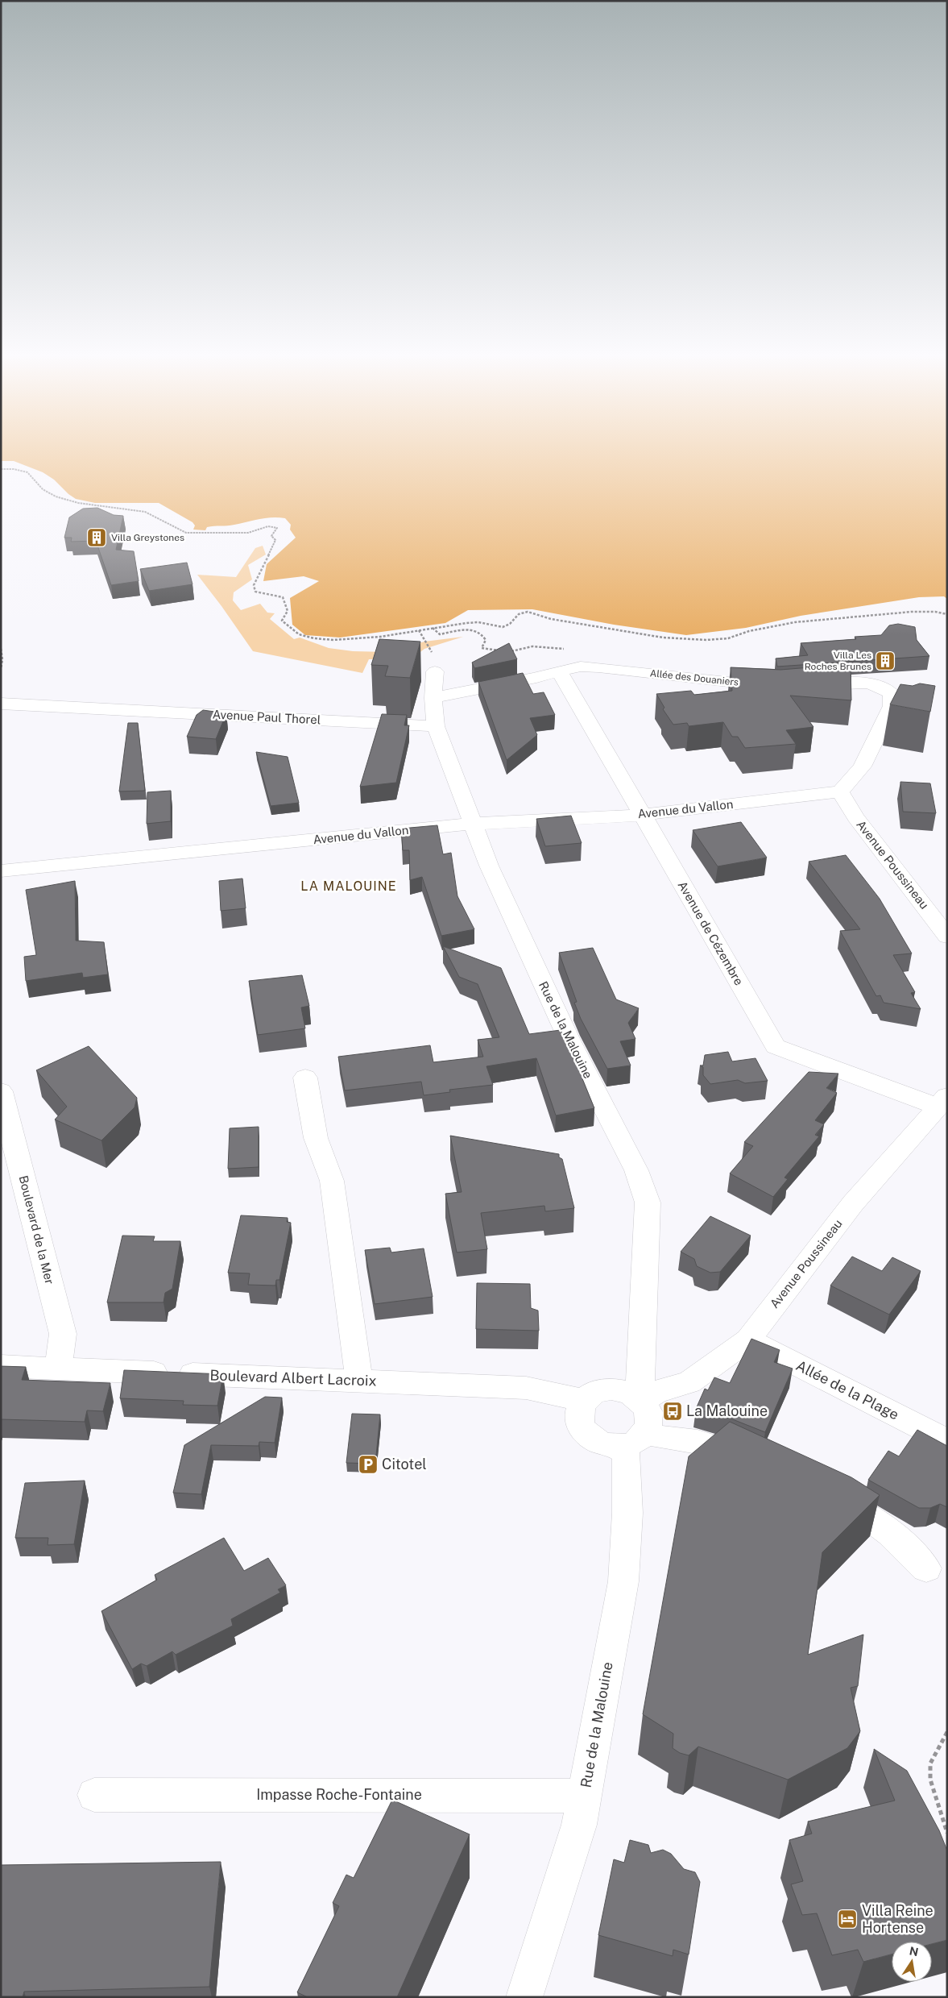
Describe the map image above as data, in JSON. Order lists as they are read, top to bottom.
{
  "streets": {
    "street": [
      "Allée des Douaniers",
      "Avenue Paul Thorel",
      "Avenue du Vallon",
      "Avenue Poussineau",
      "Avenue de Cézembre",
      "Rue de la Malouine",
      "Boulevard de la Mer",
      "Boulevard Albert Lacroix",
      "Allée de la Plage",
      "Impasse Roche-Fontaine"
    ]
  },
  "crossings": [
    ["Allée des Douaniers", "Avenue de Cézembre"],
    ["Allée des Douaniers", "Rue de la Malouine"],
    ["Avenue Paul Thorel", "Rue de la Malouine"],
    ["Avenue du Vallon", "Avenue Poussineau"],
    ["Avenue du Vallon", "Avenue de Cézembre"],
    ["Avenue du Vallon", "Rue de la Malouine"],
    ["Avenue Poussineau", "Avenue de Cézembre"],
    ["Avenue Poussineau", "Rue de la Malouine"],
    ["Avenue Poussineau", "Boulevard Albert Lacroix"],
    ["Avenue Poussineau", "Allée de la Plage"],
    ["Rue de la Malouine", "Boulevard Albert Lacroix"],
    ["Rue de la Malouine", "Impasse Roche-Fontaine"],
    ["Boulevard de la Mer", "Boulevard Albert Lacroix"]
  ],
  "districts": ["LA MALOUINE"],
  "places": {
    "building": ["Villa Greystones", "Villa Les Roches Brunes"],
    "bus stop": ["La Malouine"],
    "parking": ["Citotel"],
    "hotel": ["Villa Reine Hortense"]
  },
  "north": "top"
}
